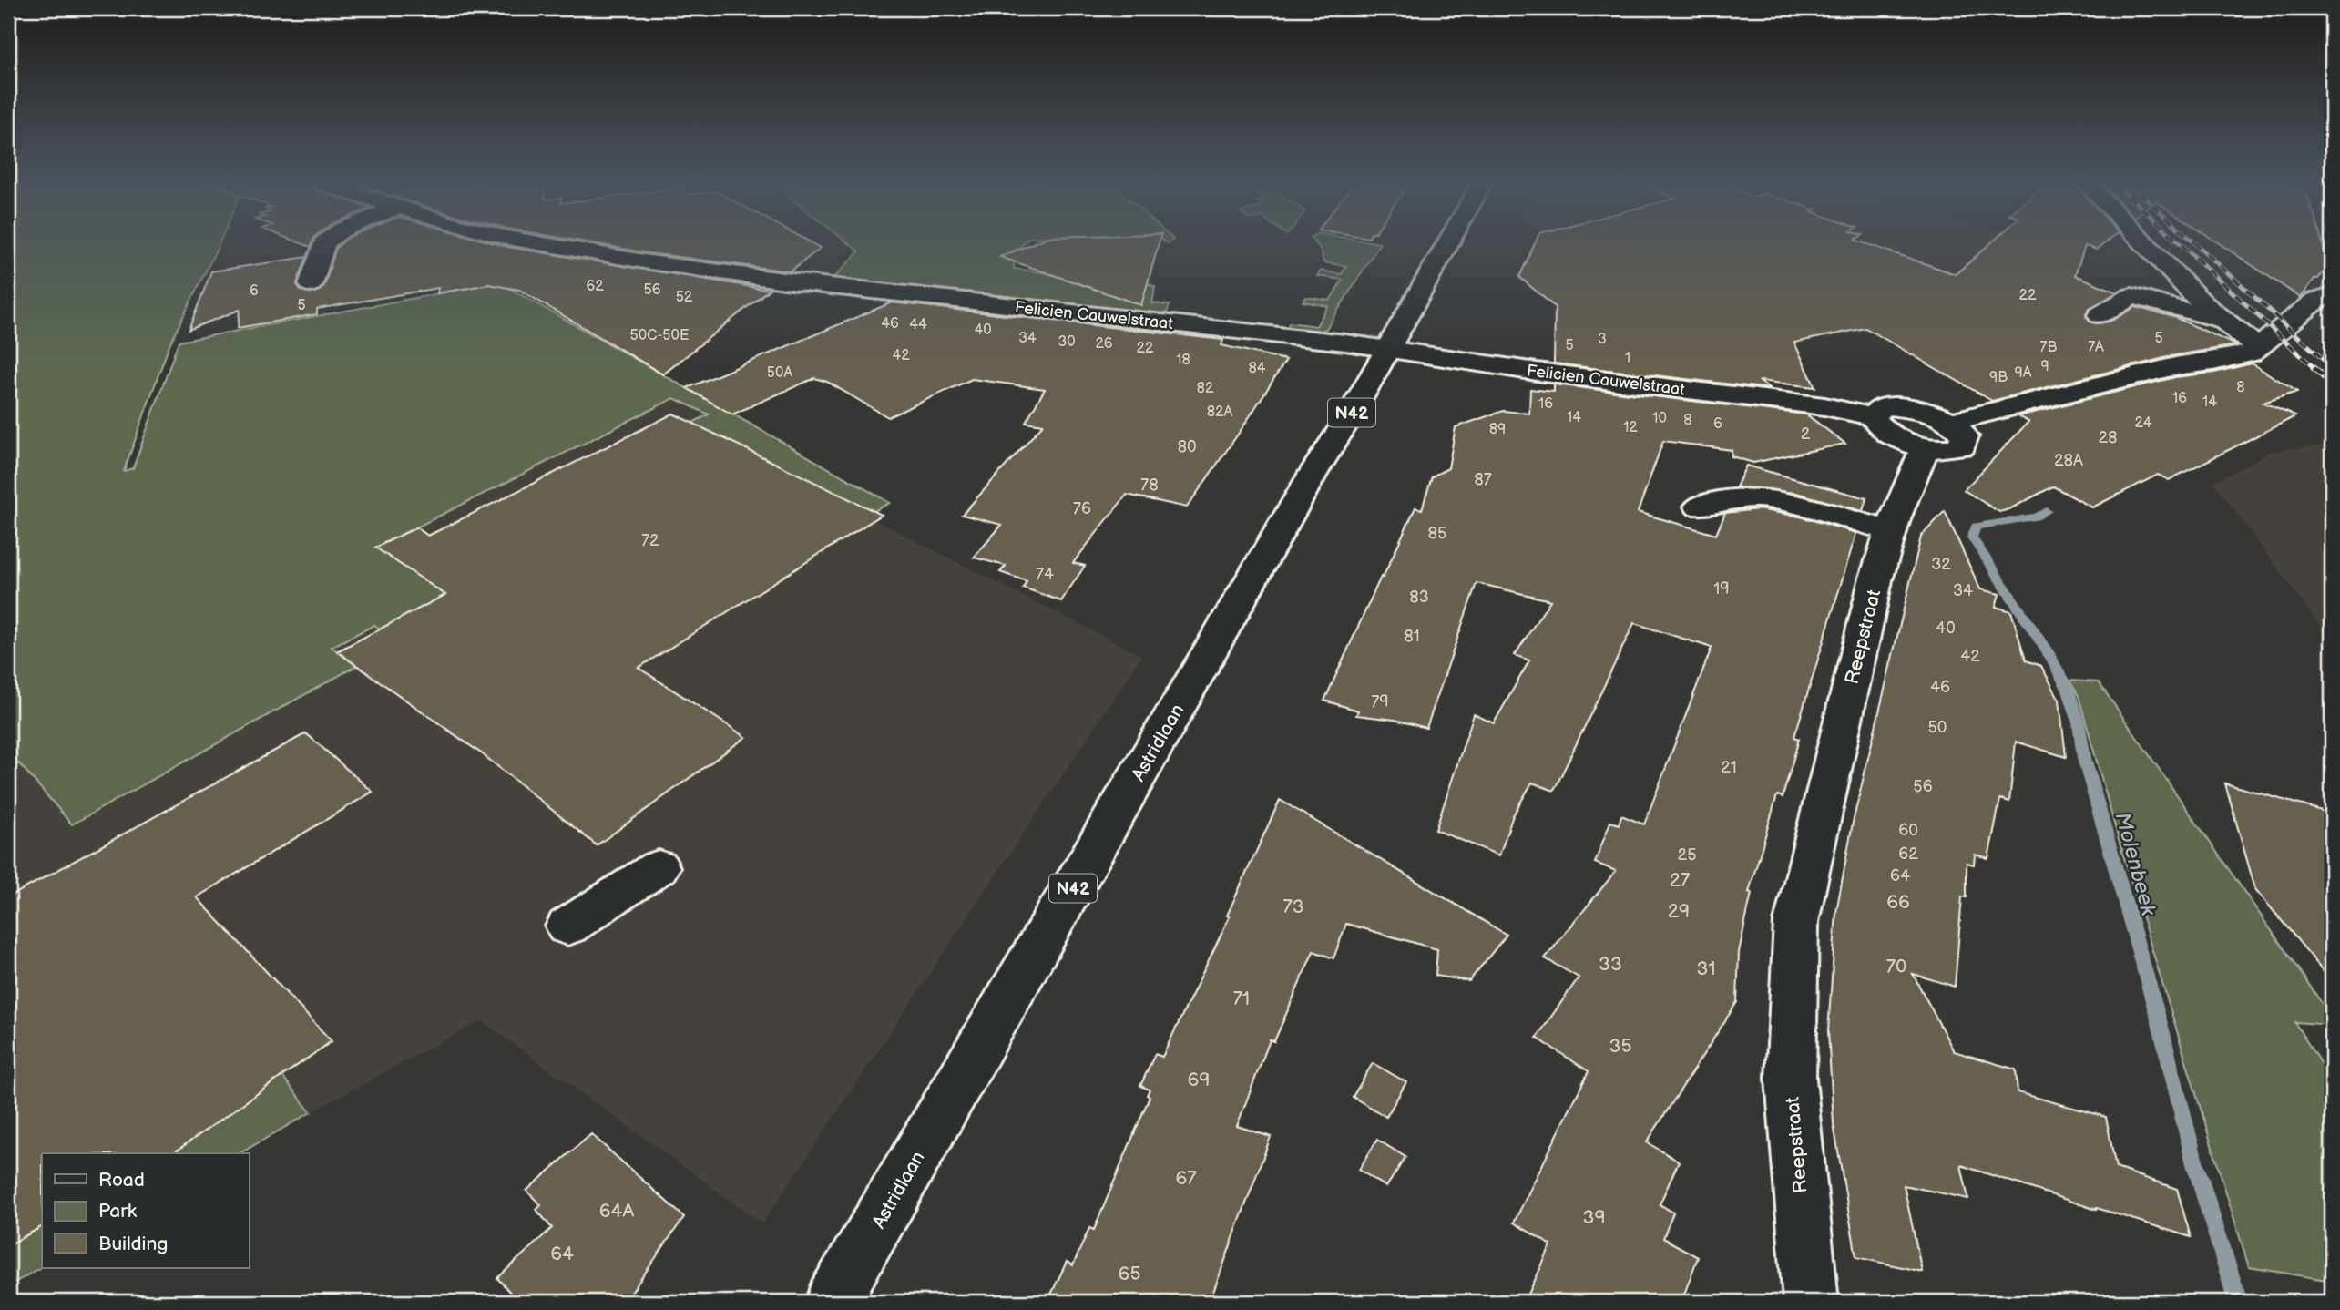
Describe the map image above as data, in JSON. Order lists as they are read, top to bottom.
{
  "streets": {
    "street": [
      "Felicien Cauwelstraat",
      "N42",
      "Reepstraat",
      "Astridlaan"
    ]
  },
  "crossings": [
    ["Felicien Cauwelstraat", "Reepstraat"],
    ["Felicien Cauwelstraat", "Astridlaan"]
  ],
  "water": ["Molenbeek"],
  "house_numbers": [
    "62",
    "56",
    "6",
    "22",
    "52",
    "5",
    "46",
    "44",
    "40",
    "50C-50E",
    "34",
    "5",
    "3",
    "30",
    "26",
    "5",
    "7B",
    "7A",
    "22",
    "42",
    "1",
    "18",
    "9",
    "84",
    "50A",
    "9A",
    "9B",
    "8",
    "82",
    "16",
    "14",
    "16",
    "82A",
    "14",
    "10",
    "8",
    "24",
    "6",
    "12",
    "89",
    "2",
    "28",
    "80",
    "28A",
    "87",
    "78",
    "76",
    "85",
    "72",
    "32",
    "74",
    "19",
    "34",
    "83",
    "40",
    "81",
    "42",
    "46",
    "79",
    "50",
    "21",
    "56",
    "60",
    "62",
    "25",
    "64",
    "27",
    "66",
    "73",
    "29",
    "33",
    "70",
    "31",
    "71",
    "35",
    "69",
    "67",
    "64A",
    "39",
    "64",
    "65"
  ],
  "legend": ["Road", "Park", "Building"]
}
